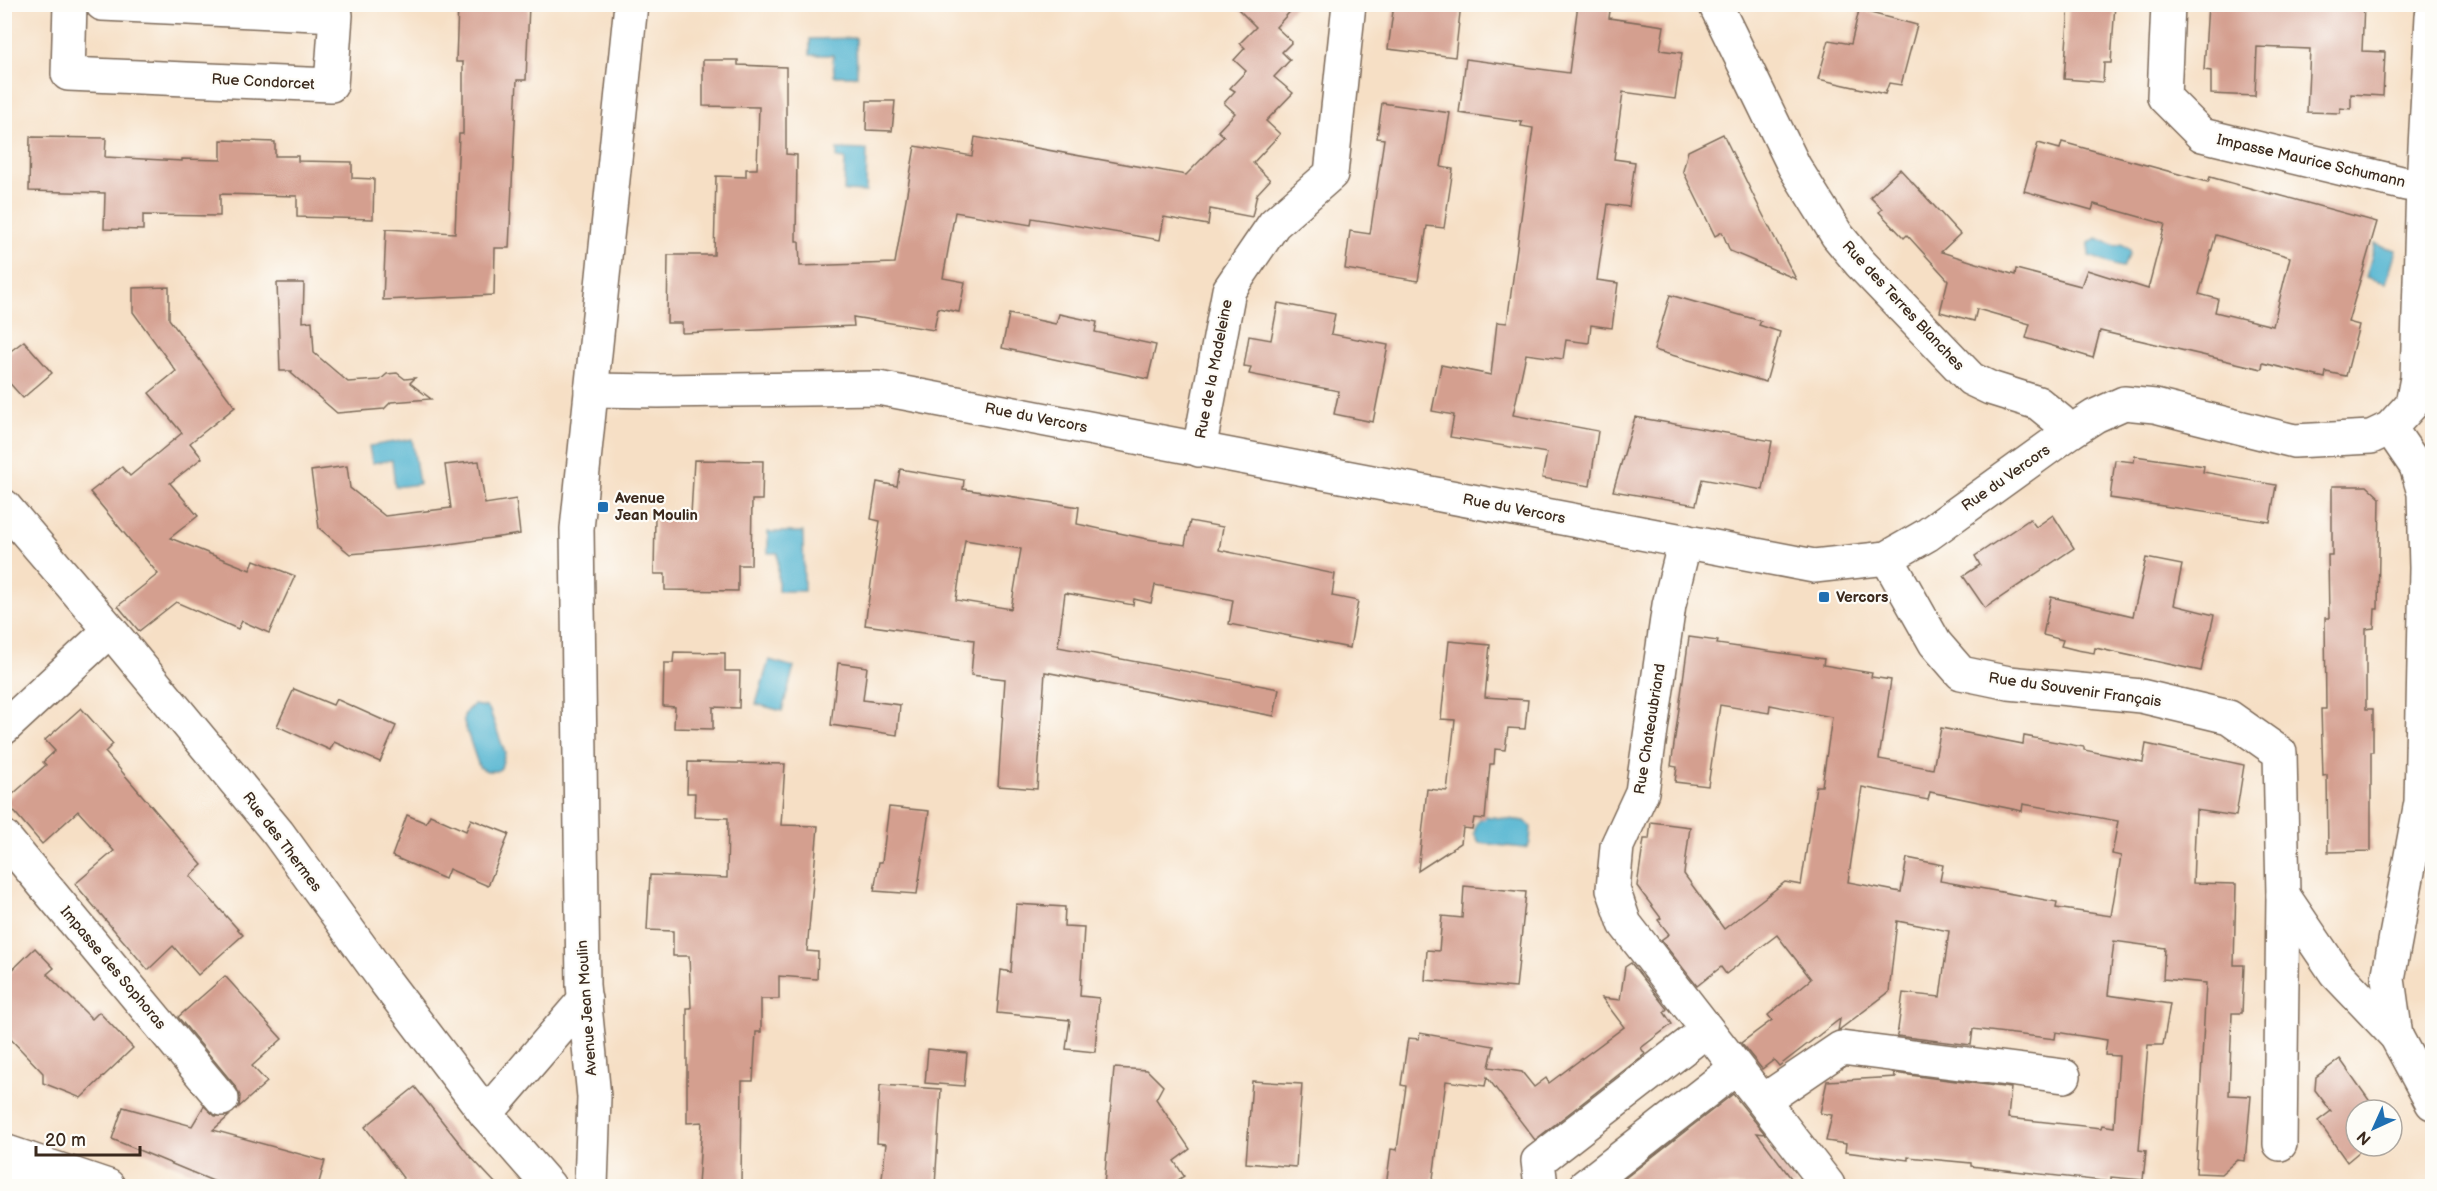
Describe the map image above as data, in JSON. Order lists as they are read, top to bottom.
{
  "streets": {
    "street": [
      "Rue Condorcet",
      "Impasse Maurice Schumann",
      "Rue des Terres Blanches",
      "Rue de la Madeleine",
      "Rue du Vercors",
      "Rue du Souvenir Français",
      "Rue Chateaubriand",
      "Rue des Thermes",
      "Impasse des Sophoras",
      "Avenue Jean Moulin"
    ]
  },
  "crossings": [
    ["Rue des Terres Blanches", "Rue du Vercors"],
    ["Rue de la Madeleine", "Rue du Vercors"],
    ["Rue du Vercors", "Rue du Souvenir Français"],
    ["Rue du Vercors", "Rue Chateaubriand"],
    ["Rue du Vercors", "Avenue Jean Moulin"]
  ],
  "places": {
    "transit": ["Avenue Jean Moulin", "Vercors"]
  },
  "scale_bar": "20 m",
  "north": "bottom left"
}
